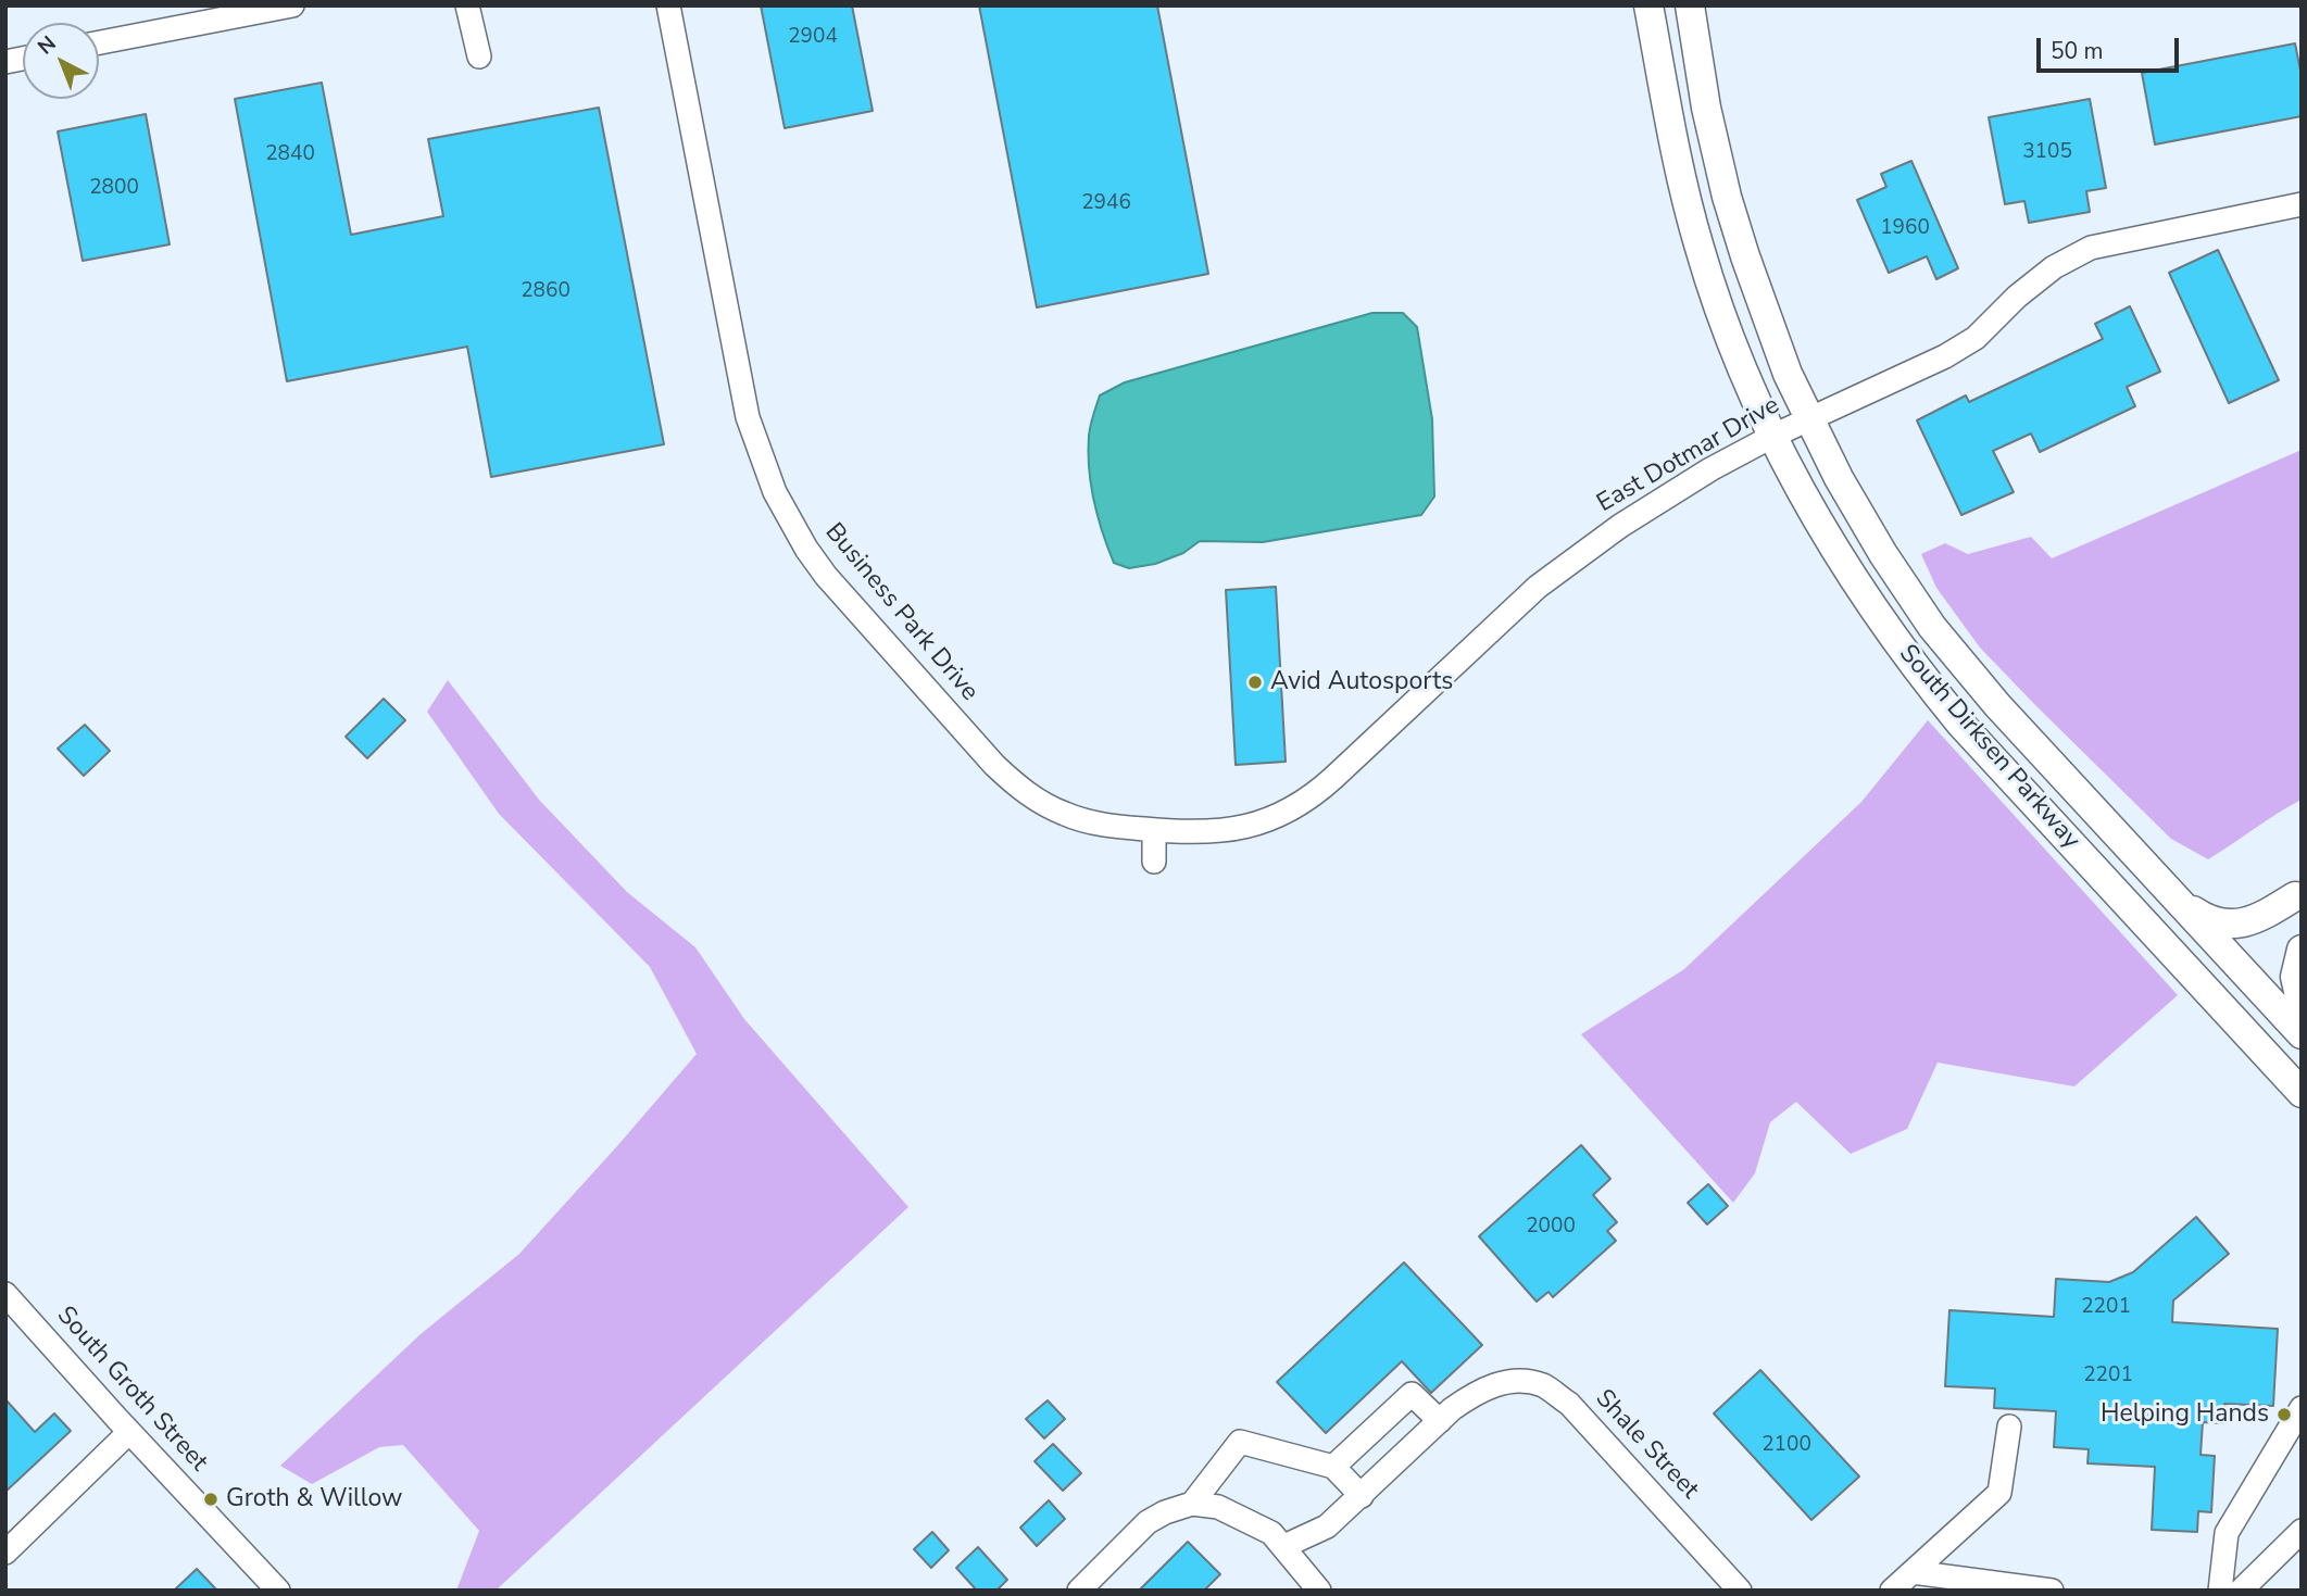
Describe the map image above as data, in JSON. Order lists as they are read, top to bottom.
{
  "streets": {
    "main road": ["South Dirksen Parkway"],
    "street": [
      "East Dotmar Drive",
      "Business Park Drive",
      "South Groth Street",
      "Shale Street"
    ]
  },
  "crossings": [
    ["East Dotmar Drive", "Business Park Drive"],
    ["East Dotmar Drive", "South Dirksen Parkway"]
  ],
  "places": ["Avid Autosports", "Helping Hands", "Groth & Willow"],
  "house_numbers": [
    "2904",
    "3105",
    "2840",
    "2800",
    "2946",
    "1960",
    "2860",
    "2000",
    "2201",
    "2201",
    "2100"
  ],
  "scale_bar": "50 m",
  "north": "top left"
}
